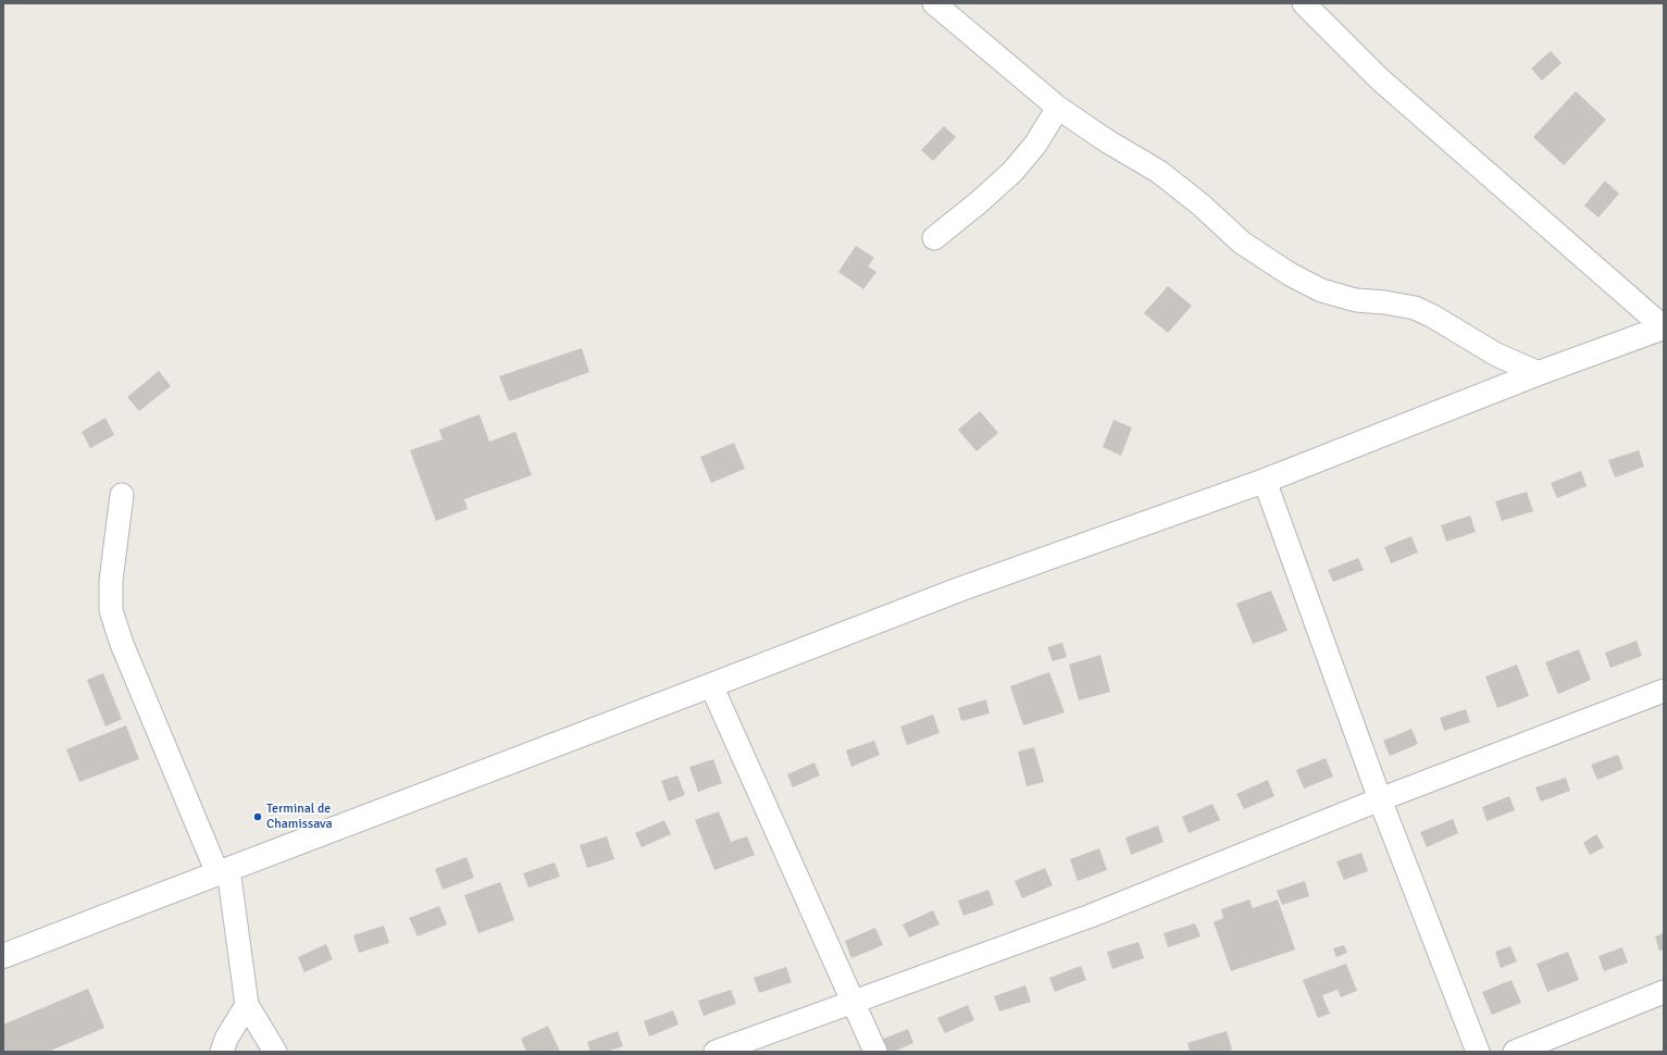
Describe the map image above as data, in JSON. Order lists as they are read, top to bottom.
{
  "places": ["Terminal de Chamissava"]
}
